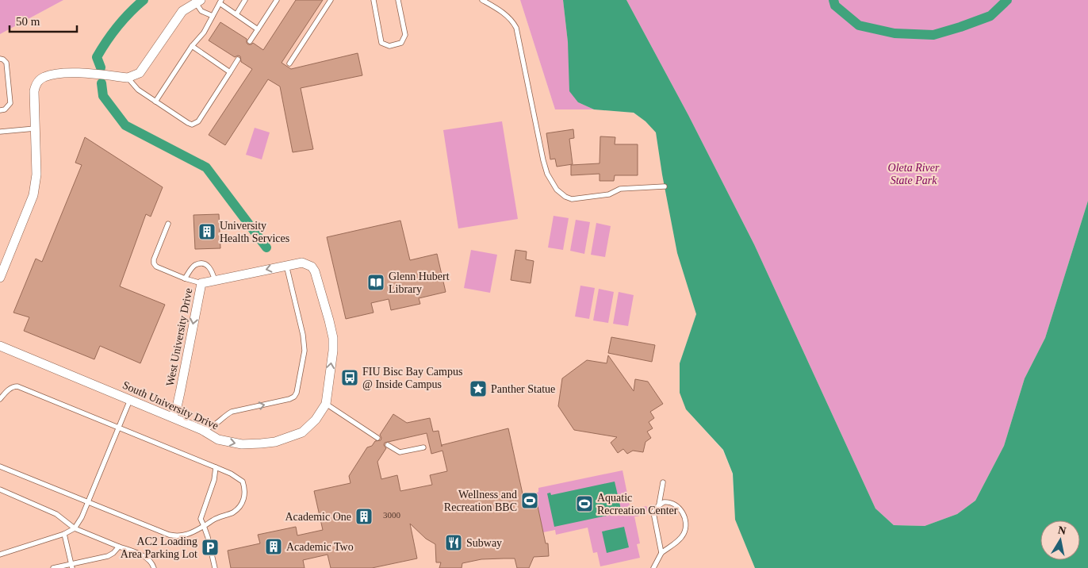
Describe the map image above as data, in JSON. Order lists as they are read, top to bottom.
{
  "streets": {
    "street": ["West University Drive", "South University Drive"]
  },
  "crossings": [
    ["West University Drive", "South University Drive"]
  ],
  "one_way": ["West University Drive", "South University Drive"],
  "parks": ["Oleta River State Park"],
  "places": {
    "building": ["University Health Services", "Academic One", "Academic Two"],
    "library": ["Glenn Hubert Library"],
    "bus stop": ["FIU Bisc Bay Campus @ Inside Campus"],
    "place": ["Panther Statue"],
    "sports": ["Wellness and Recreation BBC", "Aquatic Recreation Center"],
    "restaurant": ["Subway"],
    "parking": ["AC2 Loading Area Parking Lot"]
  },
  "house_numbers": ["3000"],
  "scale_bar": "50 m",
  "north": "top"
}
